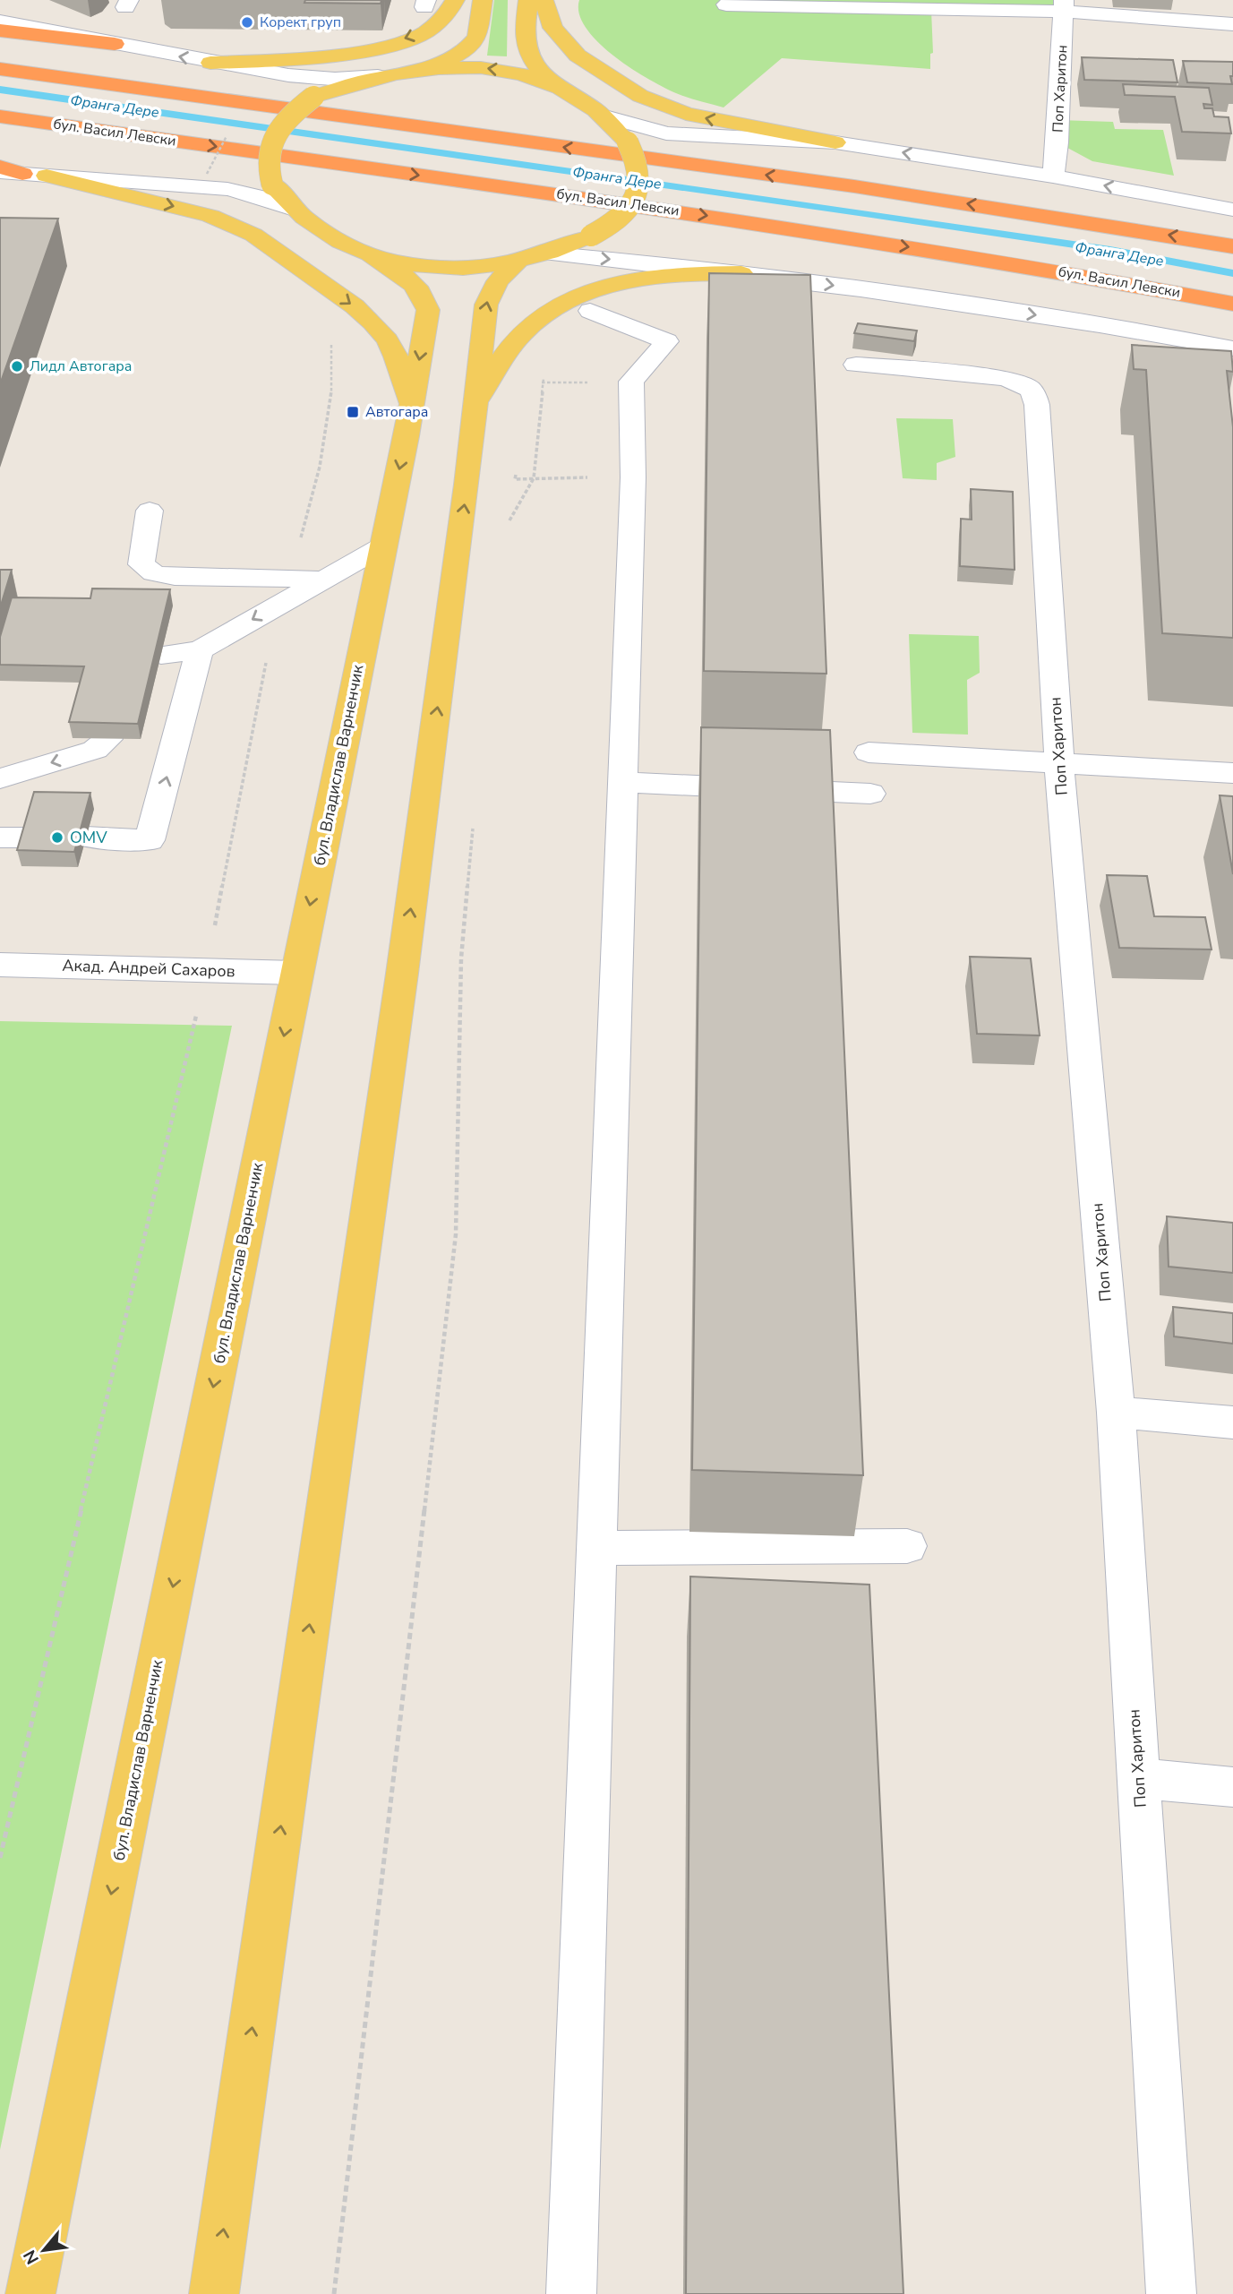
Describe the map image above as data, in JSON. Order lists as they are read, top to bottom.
{
  "streets": {
    "highway": ["бул. Васил Левски"],
    "main road": ["бул. Владислав Варненчик"],
    "street": ["Поп Харитон", "Акад. Андрей Сахаров"]
  },
  "crossings": [
    ["бул. Владислав Варненчик", "Акад. Андрей Сахаров"]
  ],
  "water": ["Франга Дере"],
  "places": {
    "other": ["Корект груп", "Лидл Автогара", "OMV"],
    "transit": ["Автогара"]
  },
  "north": "bottom left"
}
